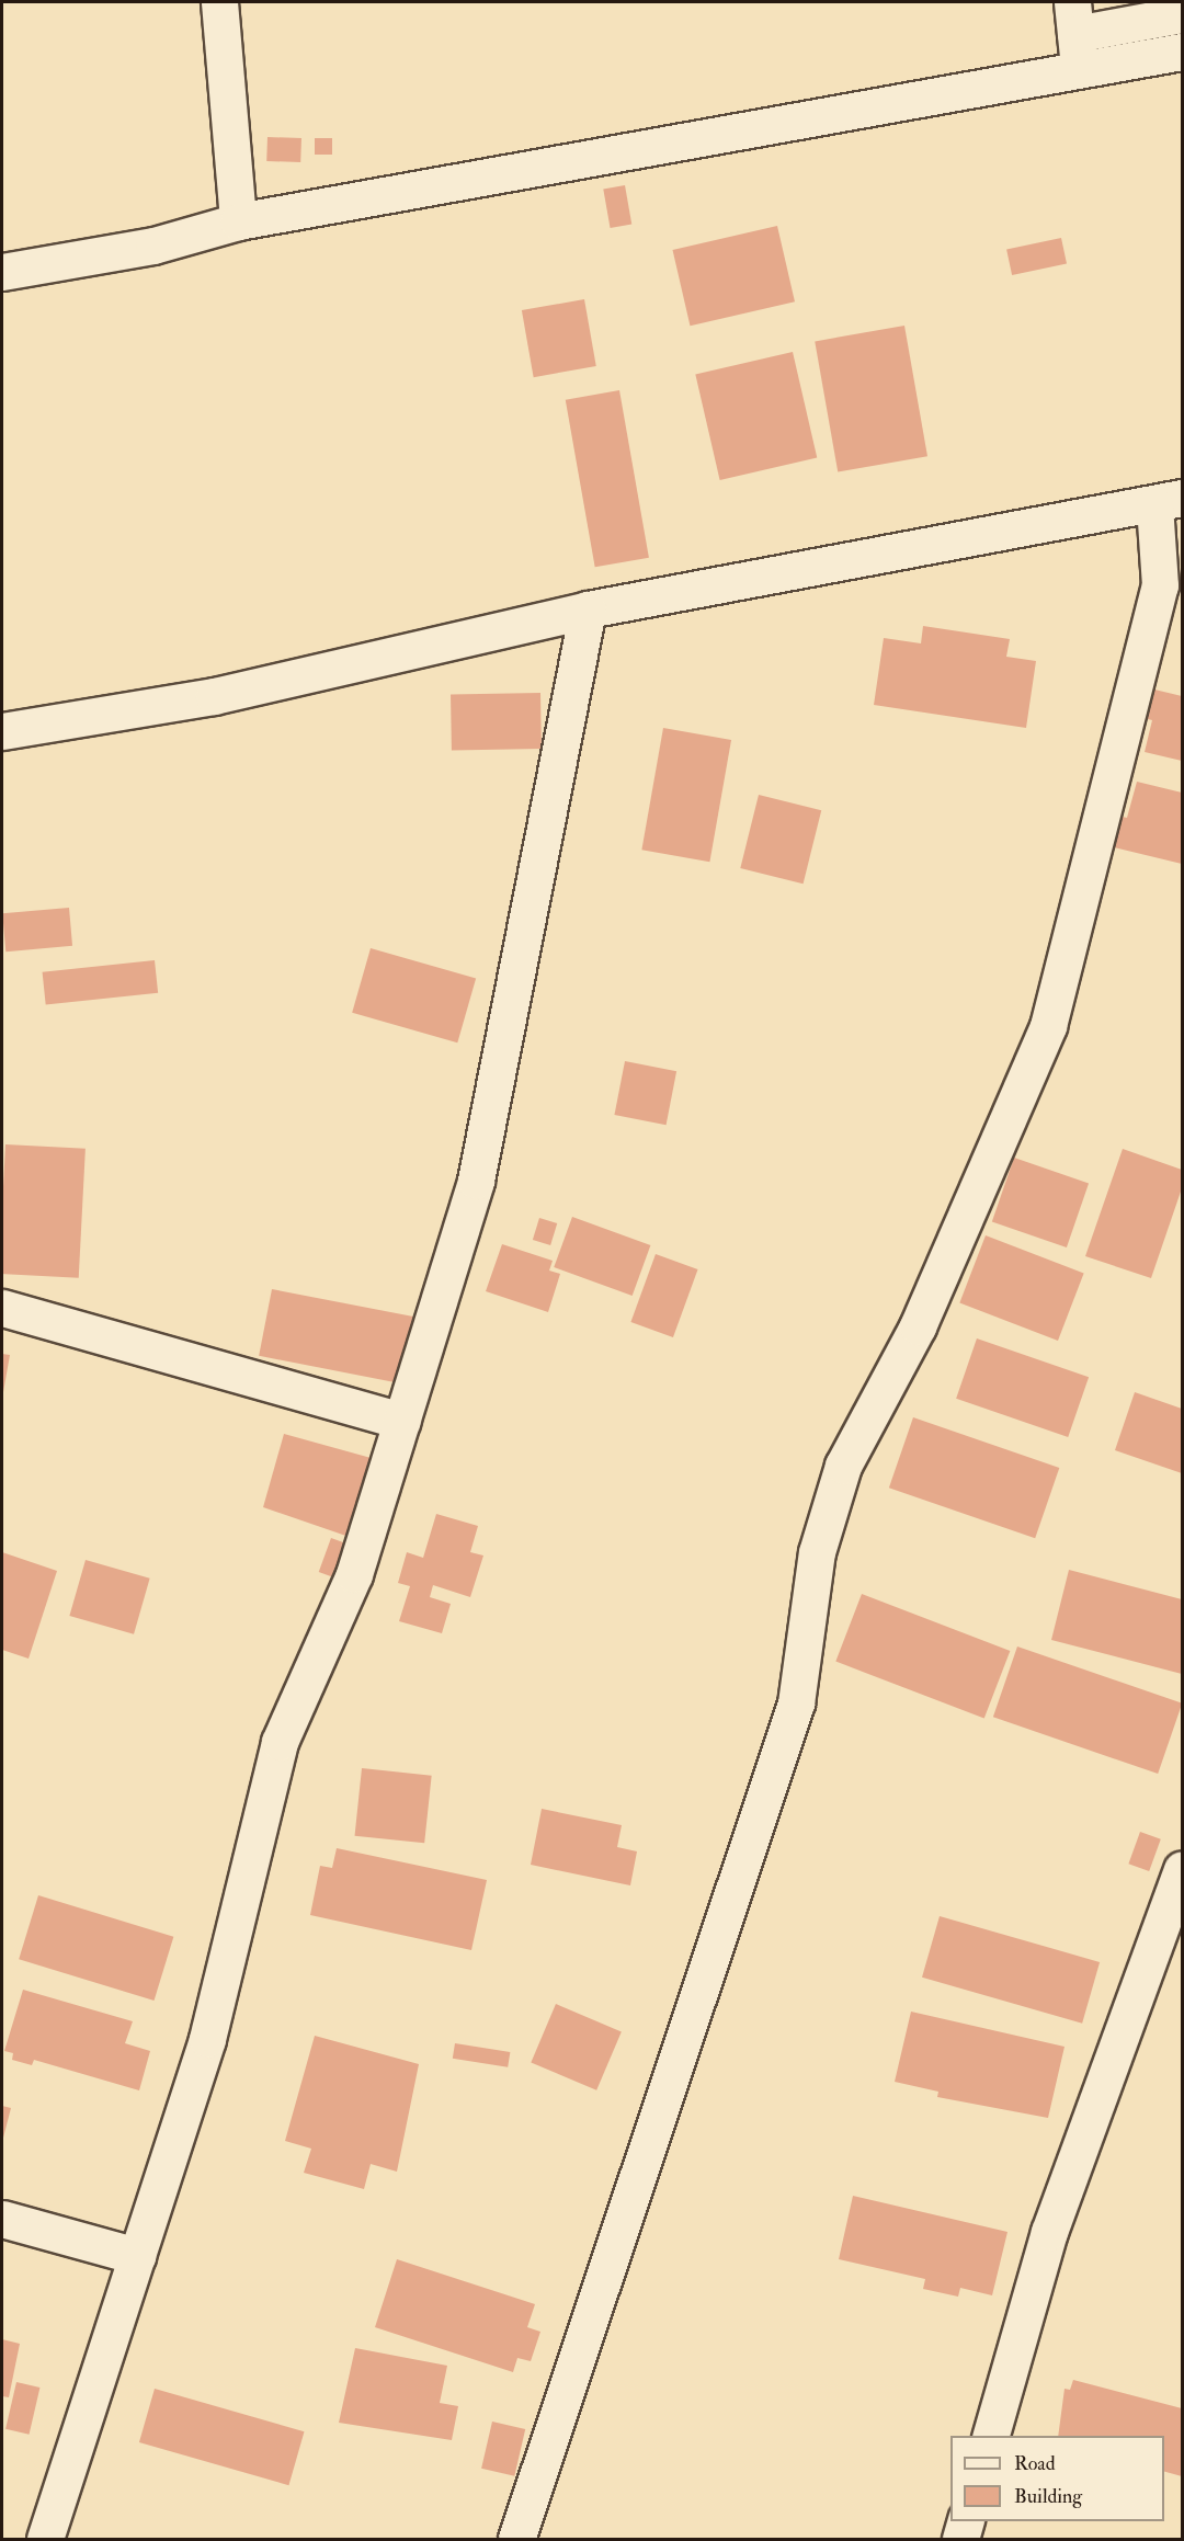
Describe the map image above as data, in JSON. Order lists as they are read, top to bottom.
{
  "legend": ["Road", "Building"]
}
